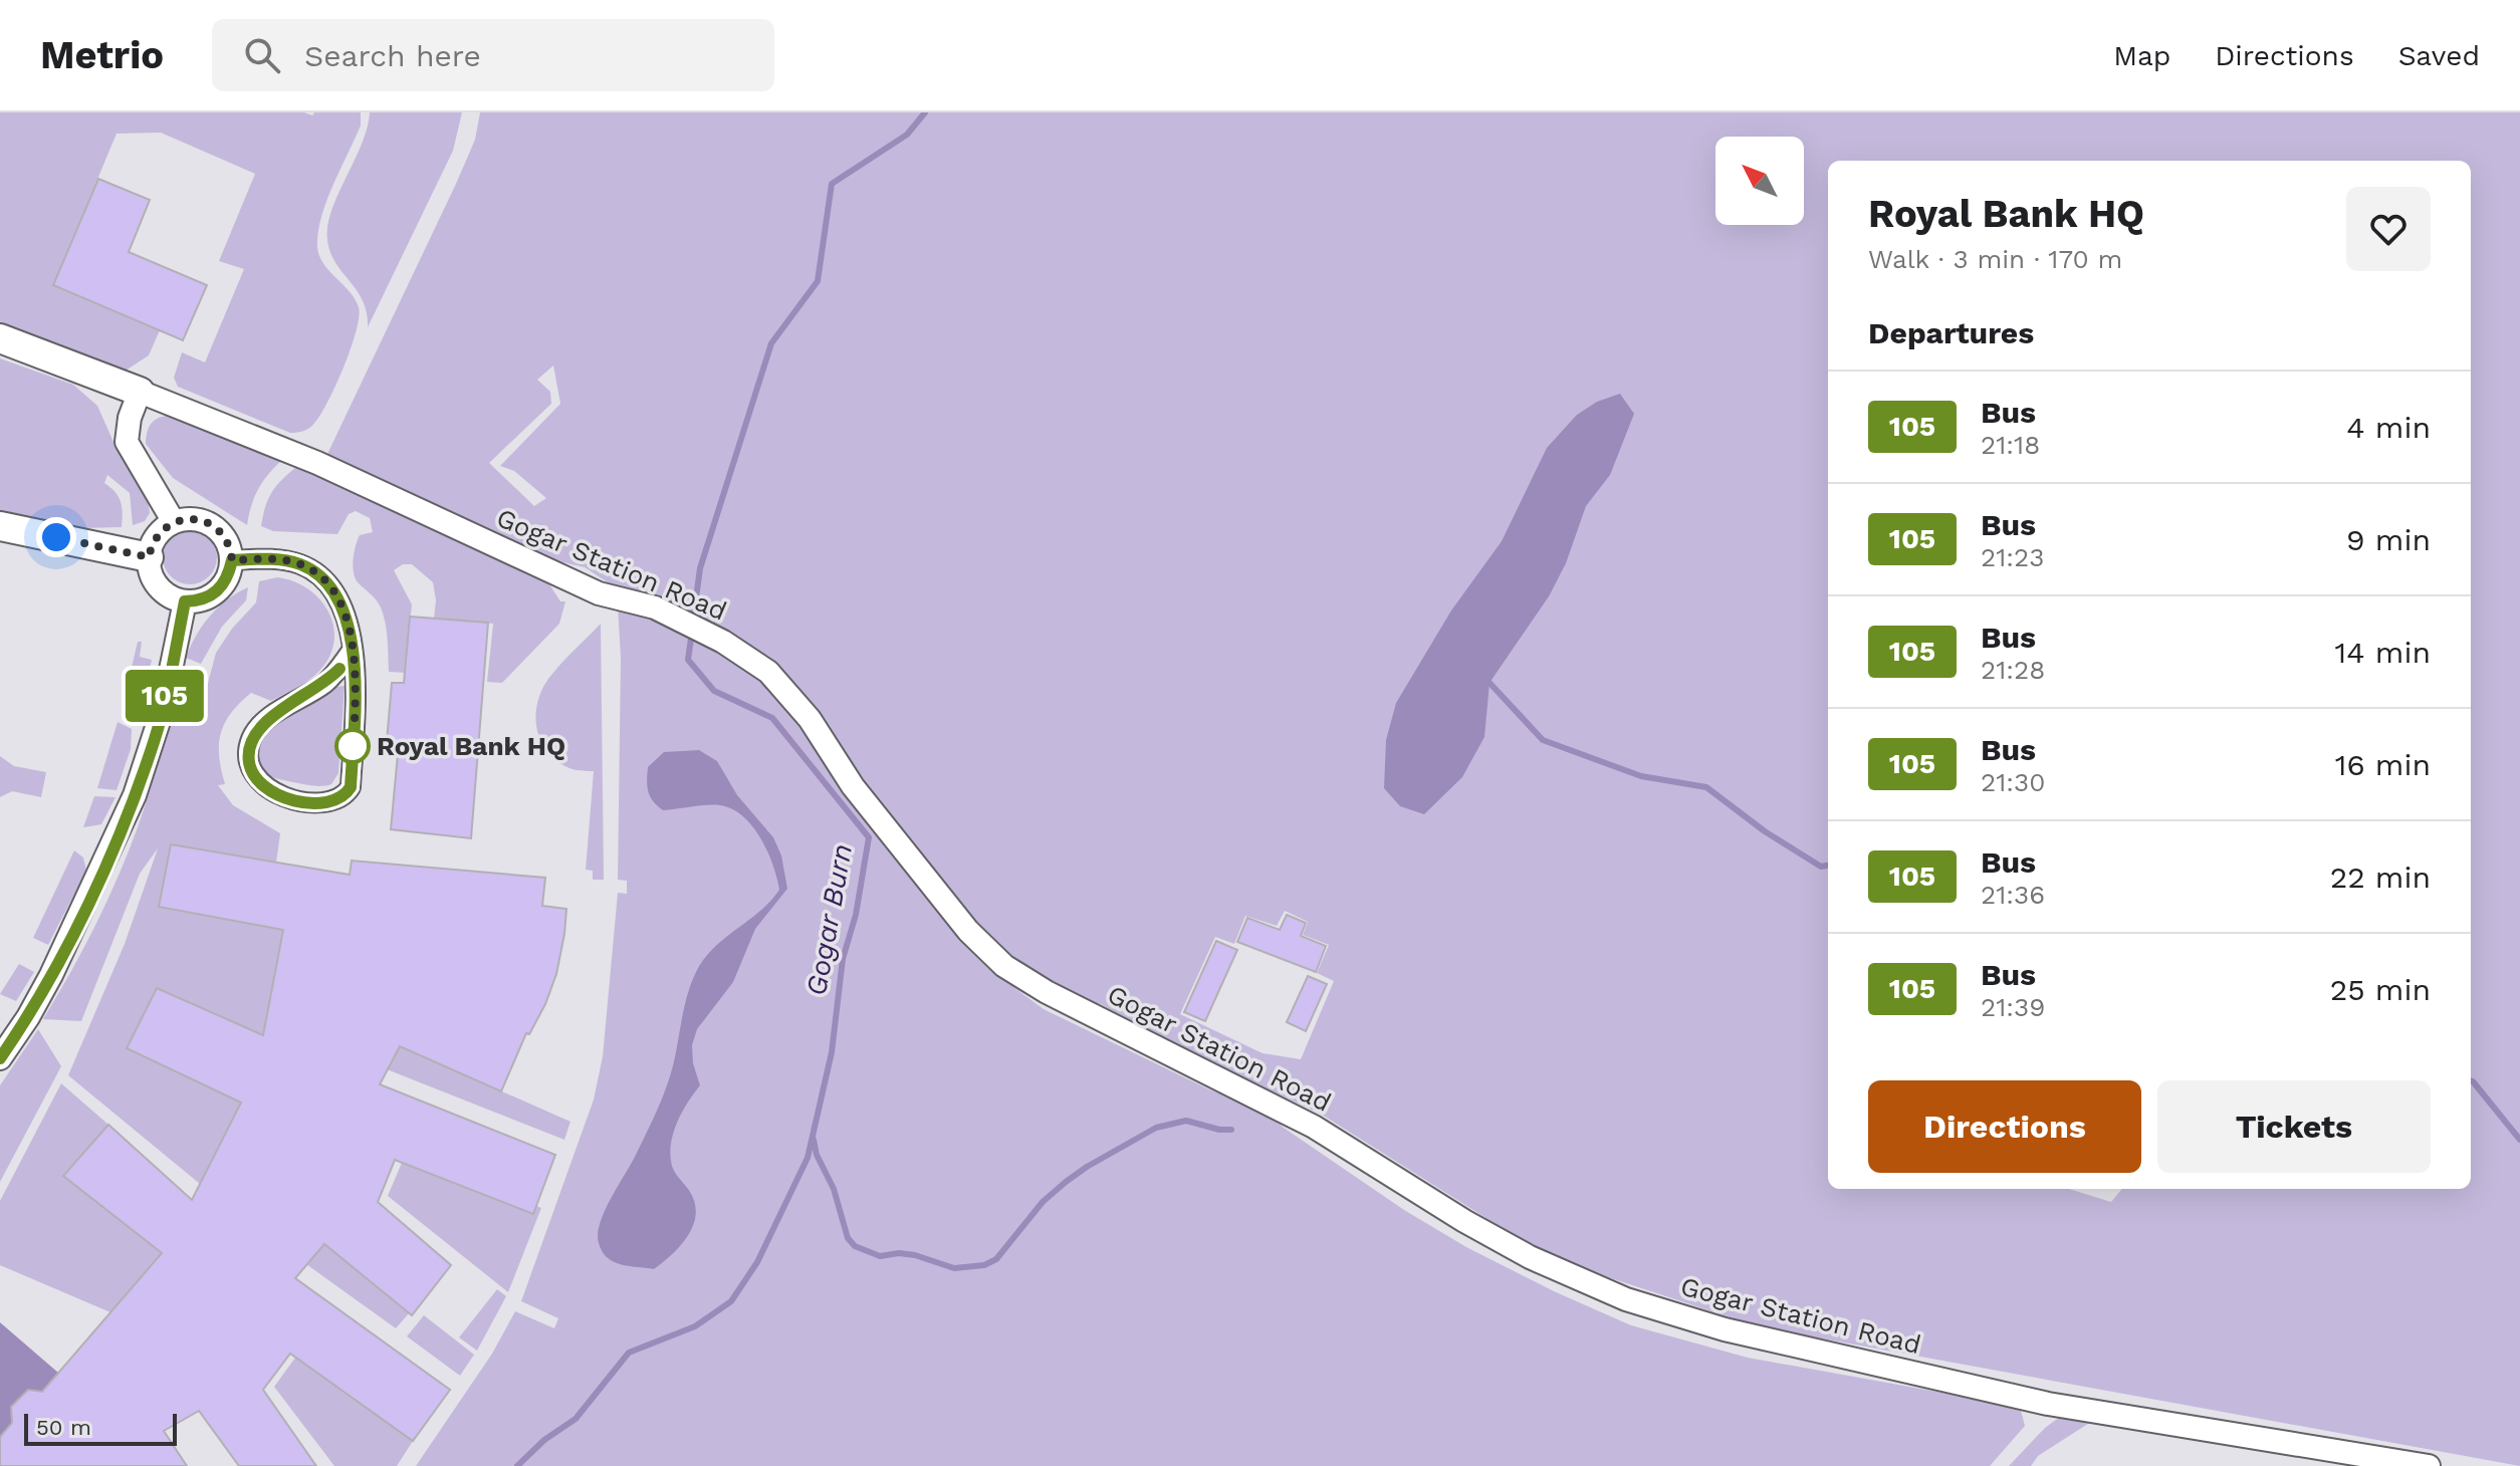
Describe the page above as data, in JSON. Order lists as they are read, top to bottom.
{
  "streets": {
    "street": ["Gogar Station Road"]
  },
  "water": ["Gogar Burn"],
  "places": ["Royal Bank HQ"],
  "lines": ["bus line 105"],
  "scale_bar": "50 m",
  "north": "top left",
  "page": {
    "header": "Metrio",
    "search": "Search here",
    "nav": ["Map", "Directions", "Saved"],
    "on_map": "105",
    "heading": [
      ["Royal Bank HQ", "Walk · 3 min · 170 m"],
      "Departures"
    ],
    "list": [
      {
        "mark": "105",
        "name": "Bus",
        "note": "21:18",
        "value": "4 min"
      },
      {
        "mark": "105",
        "name": "Bus",
        "note": "21:23",
        "value": "9 min"
      },
      {
        "mark": "105",
        "name": "Bus",
        "note": "21:28",
        "value": "14 min"
      },
      {
        "mark": "105",
        "name": "Bus",
        "note": "21:30",
        "value": "16 min"
      },
      {
        "mark": "105",
        "name": "Bus",
        "note": "21:36",
        "value": "22 min"
      },
      {
        "mark": "105",
        "name": "Bus",
        "note": "21:39",
        "value": "25 min"
      }
    ],
    "buttons": ["Directions", "Tickets"],
    "scale": "50 m"
  }
}
